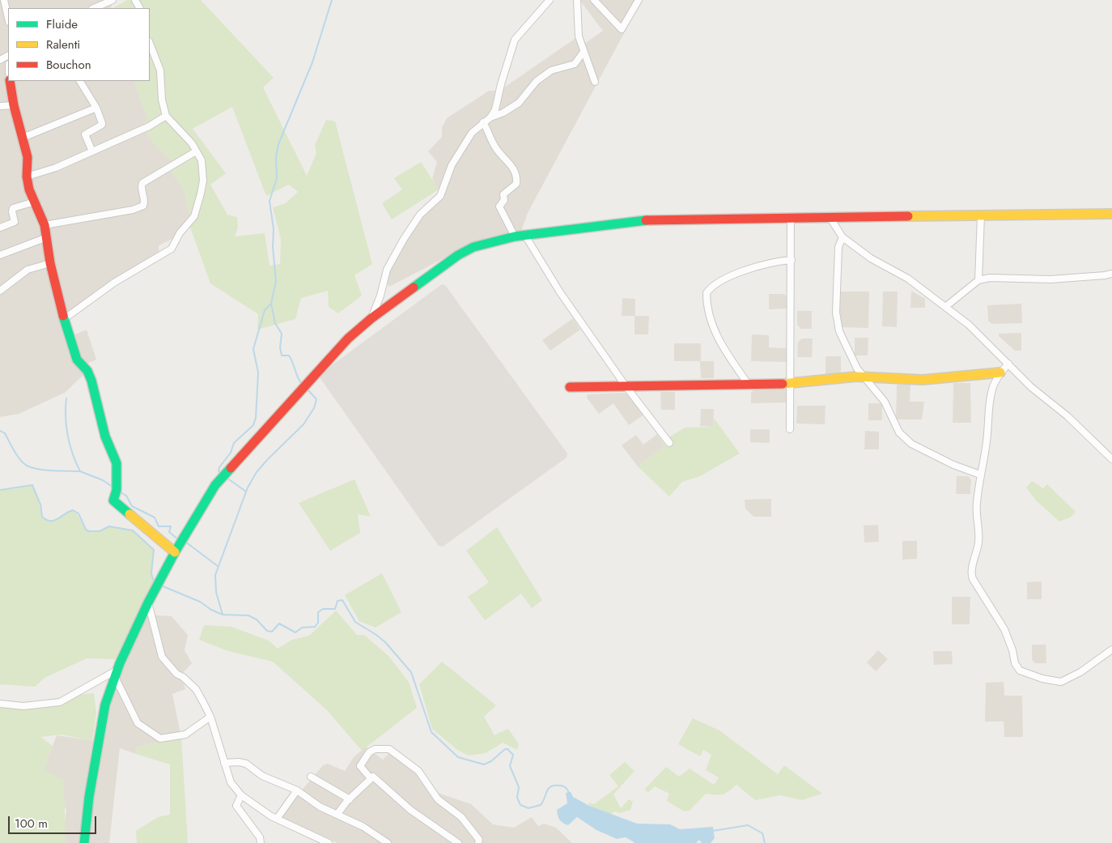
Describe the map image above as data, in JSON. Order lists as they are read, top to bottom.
{
  "legend": ["Fluide", "Ralenti", "Bouchon"],
  "scale_bar": "100 m"
}
